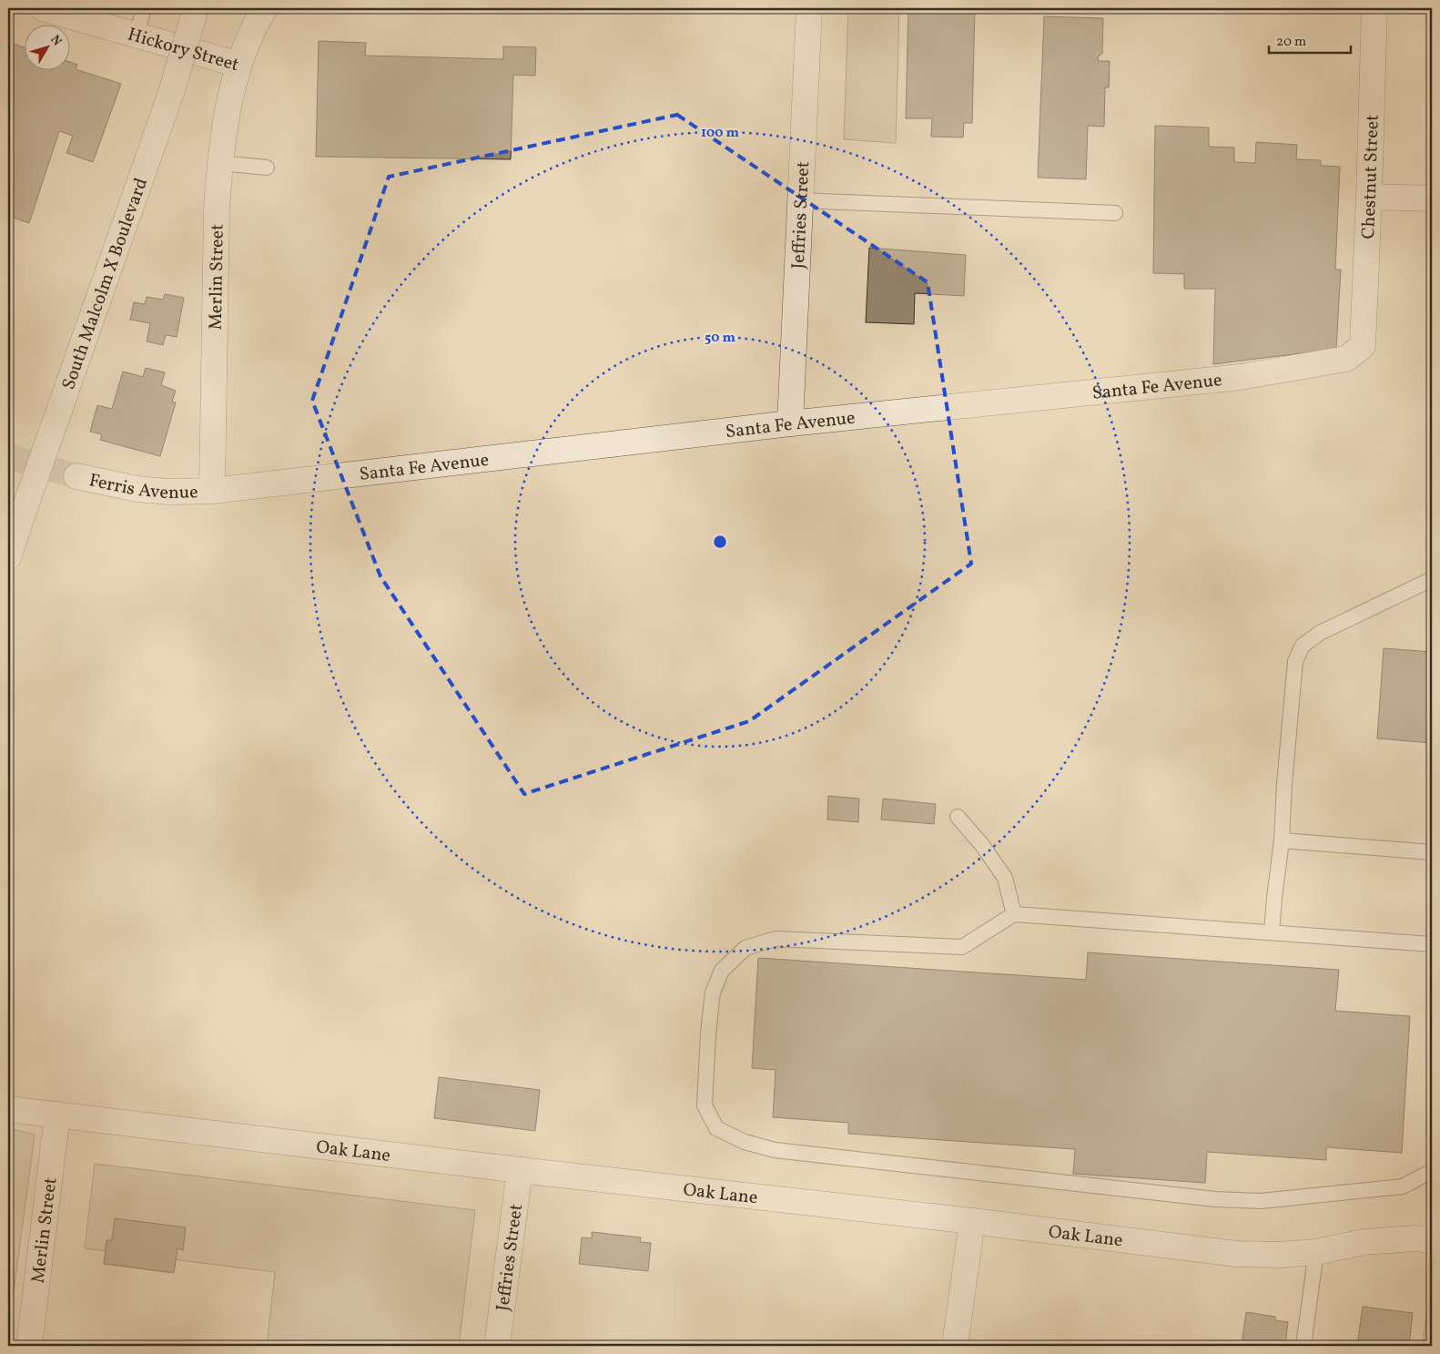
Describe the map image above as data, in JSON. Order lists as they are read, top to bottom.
{
  "streets": {
    "street": [
      "Hickory Street",
      "Chestnut Street",
      "Jeffries Street",
      "Merlin Street",
      "South Malcolm X Boulevard",
      "Santa Fe Avenue",
      "Ferris Avenue",
      "Oak Lane"
    ]
  },
  "crossings": [
    ["Hickory Street", "Merlin Street"],
    ["Chestnut Street", "Santa Fe Avenue"],
    ["Jeffries Street", "Santa Fe Avenue"],
    ["Jeffries Street", "Oak Lane"],
    ["Merlin Street", "Santa Fe Avenue"],
    ["Merlin Street", "Ferris Avenue"],
    ["Merlin Street", "Oak Lane"],
    ["Santa Fe Avenue", "Ferris Avenue"]
  ],
  "scale_bar": "20 m",
  "north": "top right",
  "rings": ["100 m", "50 m"]
}
